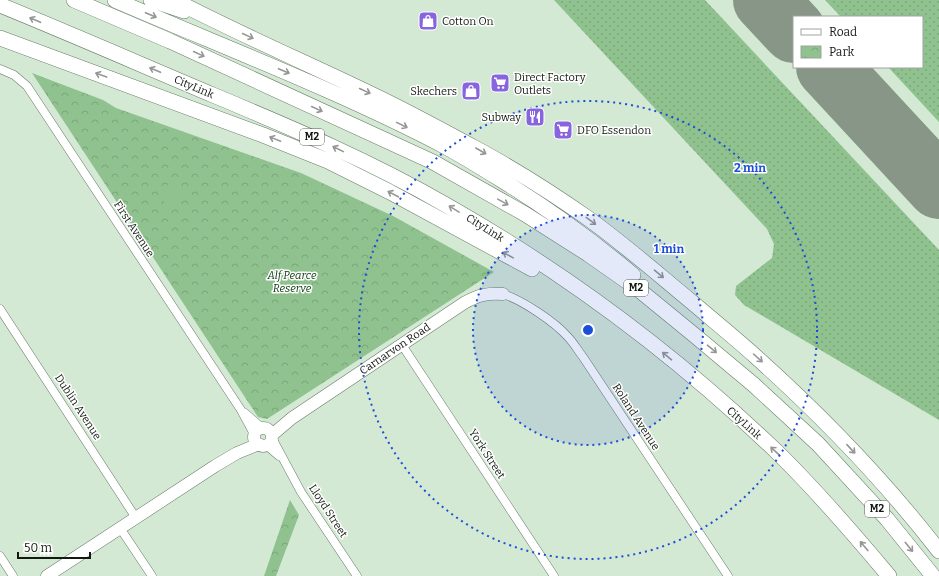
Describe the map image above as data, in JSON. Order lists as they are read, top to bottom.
{
  "streets": {
    "highway": ["CityLink", "M2"],
    "street": [
      "First Avenue",
      "Carnarvon Road",
      "Dublin Avenue",
      "Roland Avenue",
      "York Street",
      "Lloyd Street"
    ]
  },
  "crossings": [
    ["First Avenue", "Carnarvon Road"],
    ["First Avenue", "Lloyd Street"],
    ["Carnarvon Road", "Dublin Avenue"],
    ["Carnarvon Road", "Roland Avenue"],
    ["Carnarvon Road", "York Street"],
    ["Carnarvon Road", "Lloyd Street"]
  ],
  "parks": ["Alf Pearce Reserve"],
  "places": {
    "shop": ["Cotton On", "Skechers"],
    "supermarket": ["Direct Factory Outlets", "DFO Essendon"],
    "restaurant": ["Subway"]
  },
  "legend": ["Road", "Park"],
  "scale_bar": "50 m",
  "rings": ["2 min", "1 min"]
}
